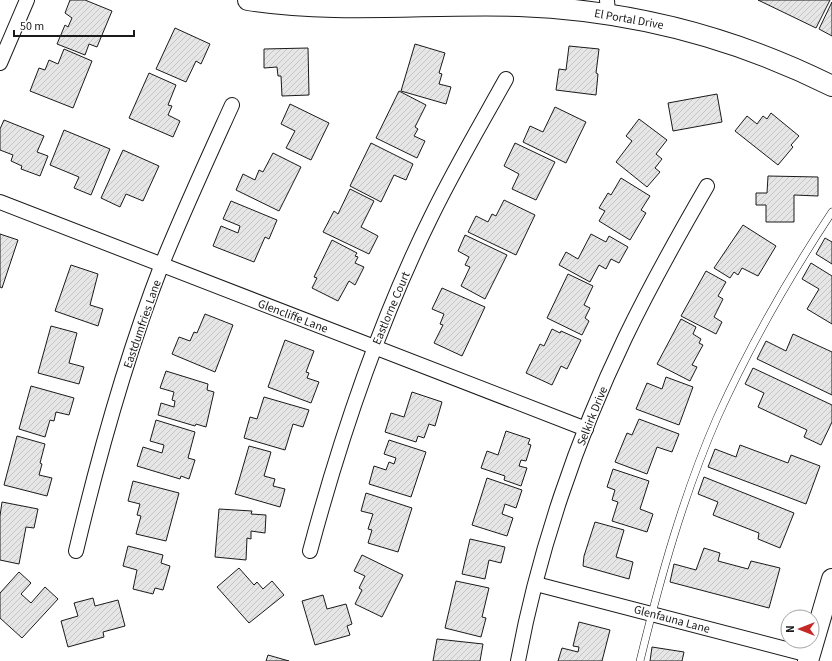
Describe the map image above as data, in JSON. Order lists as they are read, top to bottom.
{
  "streets": {
    "street": [
      "El Portal Drive",
      "Eastlorne Court",
      "Glencliffe Lane",
      "Eastdumfries Lane",
      "Selkirk Drive",
      "Glenfauna Lane"
    ]
  },
  "crossings": [
    ["Eastlorne Court", "Glencliffe Lane"],
    ["Glencliffe Lane", "Eastdumfries Lane"],
    ["Glencliffe Lane", "Selkirk Drive"],
    ["Selkirk Drive", "Glenfauna Lane"]
  ],
  "scale_bar": "50 m",
  "north": "left"
}
